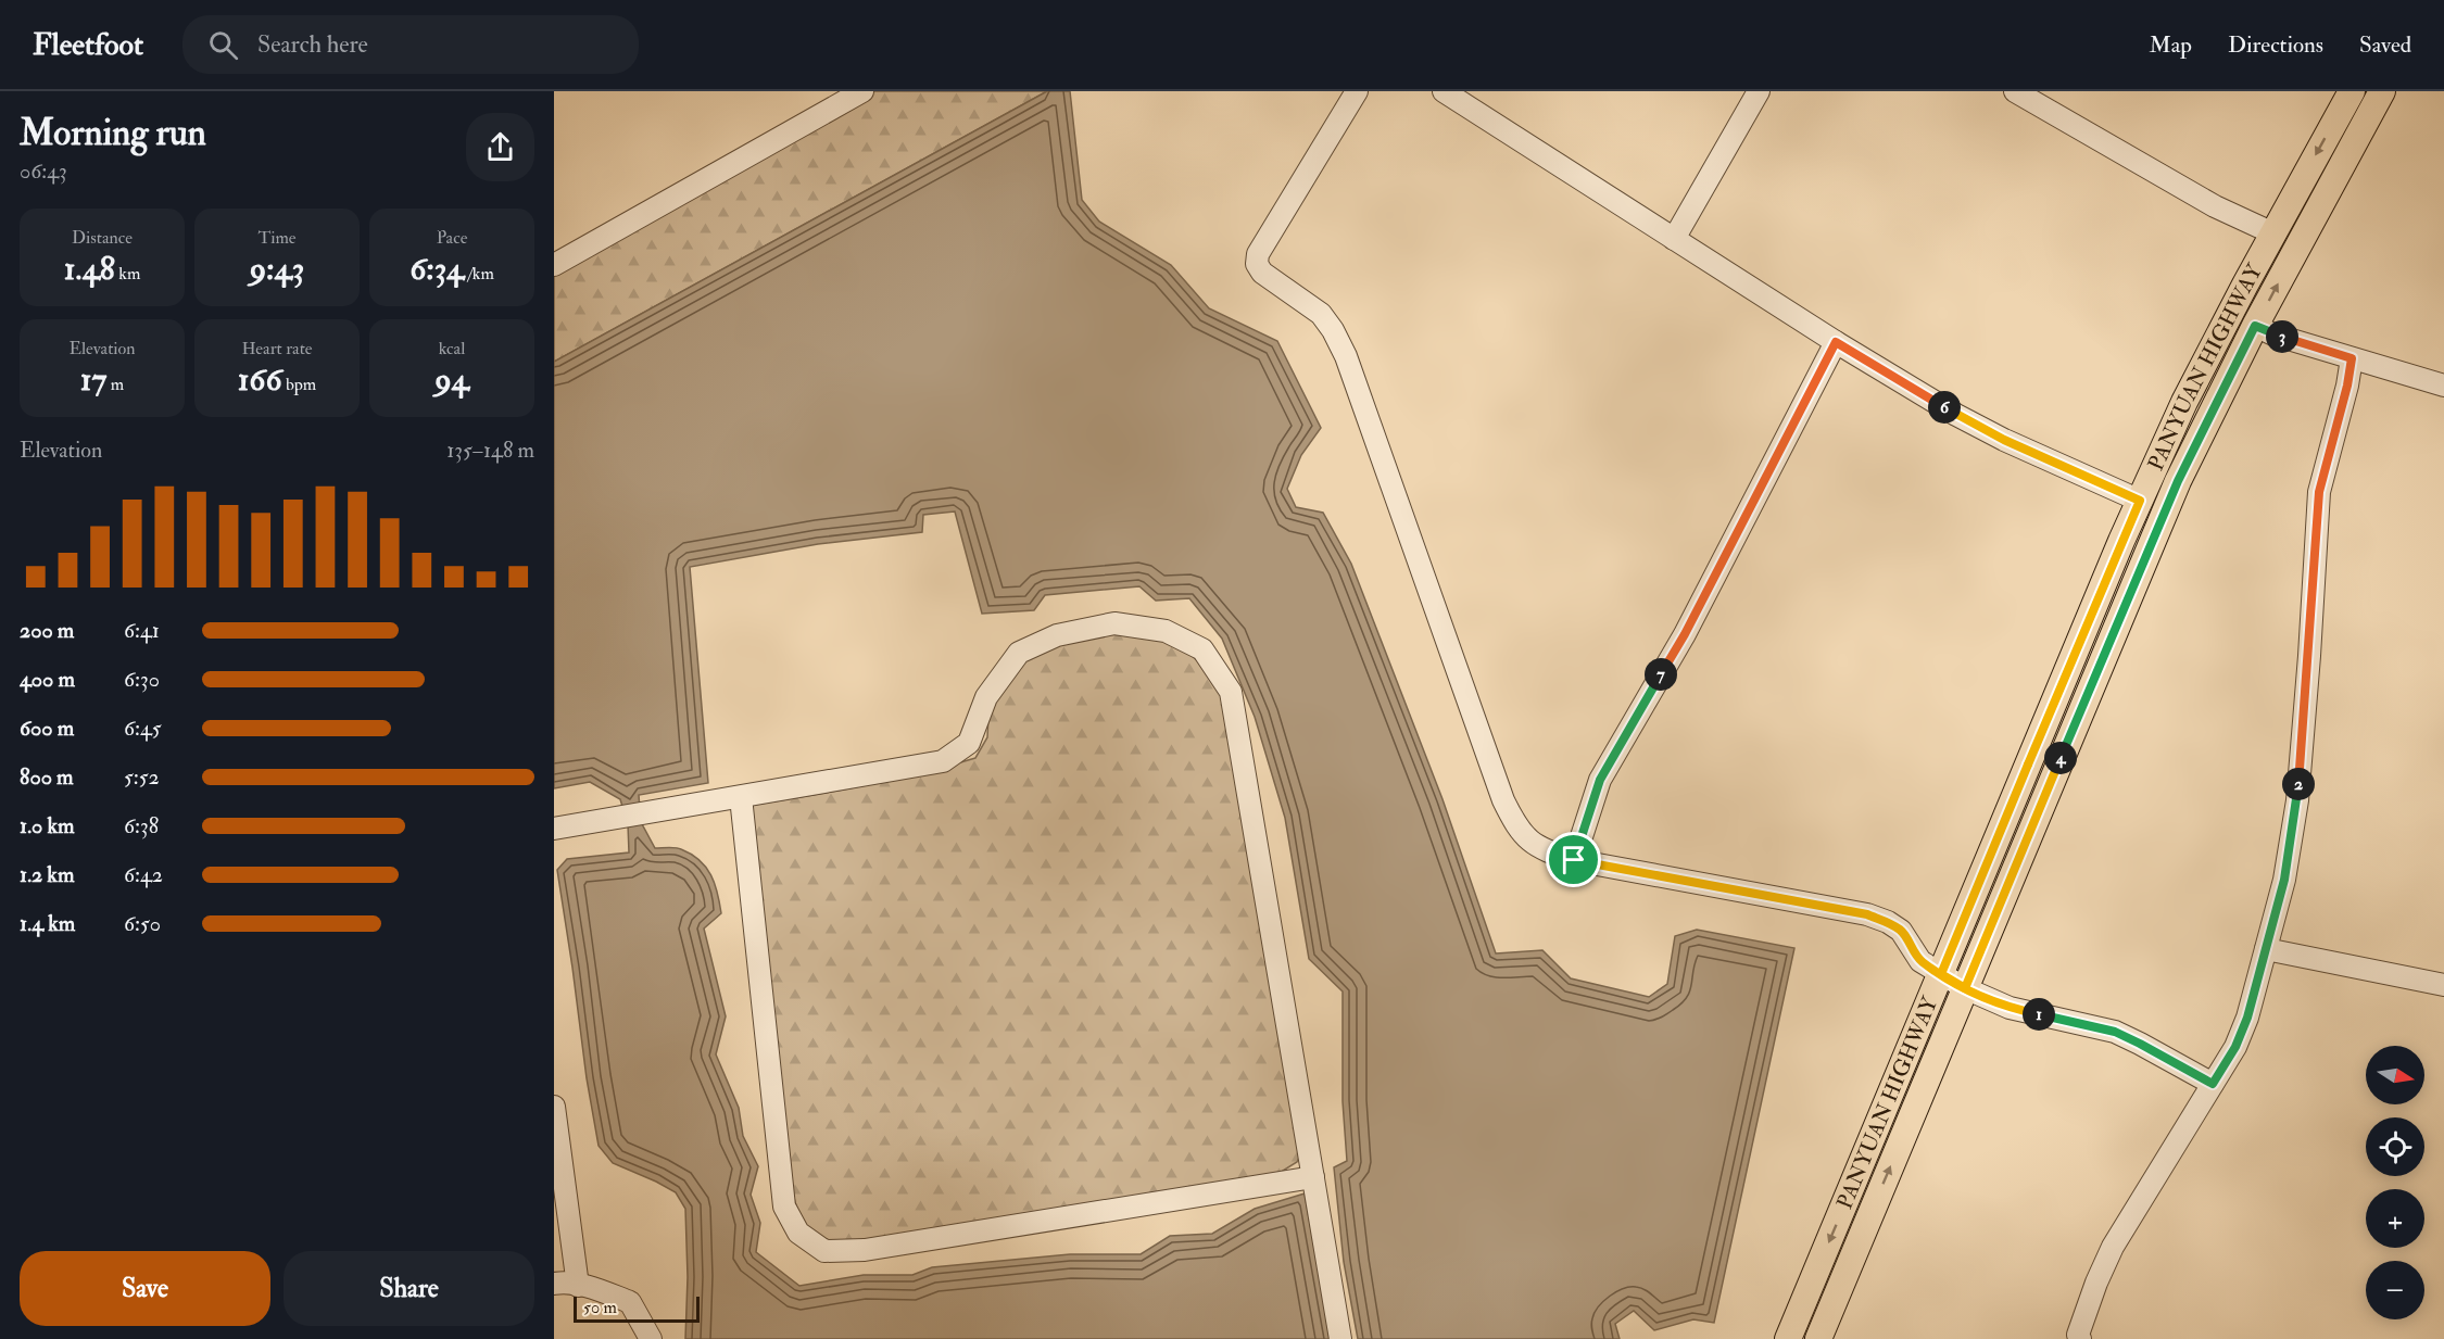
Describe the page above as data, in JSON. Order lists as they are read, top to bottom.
{
  "streets": {
    "main road": ["PANYUAN HIGHWAY"]
  },
  "scale_bar": "50 m",
  "north": "right",
  "page": {
    "header": "Fleetfoot",
    "search": "Search here",
    "nav": ["Map", "Directions", "Saved"],
    "heading": ["Morning run", "06:43"],
    "stats": [
      ["Distance", "1.48 km"],
      ["Time", "9:43"],
      ["Pace", "6:34 /km"],
      ["Elevation", "17 m"],
      ["Heart rate", "166 bpm"],
      ["kcal", "94"]
    ],
    "pins": [
      "3",
      "6",
      "7",
      "4",
      "2",
      "1"
    ],
    "chart": ["Elevation", "135–148 m"],
    "list": [
      {
        "name": "200 m",
        "note": "6:41"
      },
      {
        "name": "400 m",
        "note": "6:30"
      },
      {
        "name": "600 m",
        "note": "6:45"
      },
      {
        "name": "800 m",
        "note": "5:52"
      },
      {
        "name": "1.0 km",
        "note": "6:38"
      },
      {
        "name": "1.2 km",
        "note": "6:42"
      },
      {
        "name": "1.4 km",
        "note": "6:50"
      }
    ],
    "map_buttons": ["+", "−"],
    "buttons": ["Save", "Share"],
    "scale": "50 m"
  }
}
